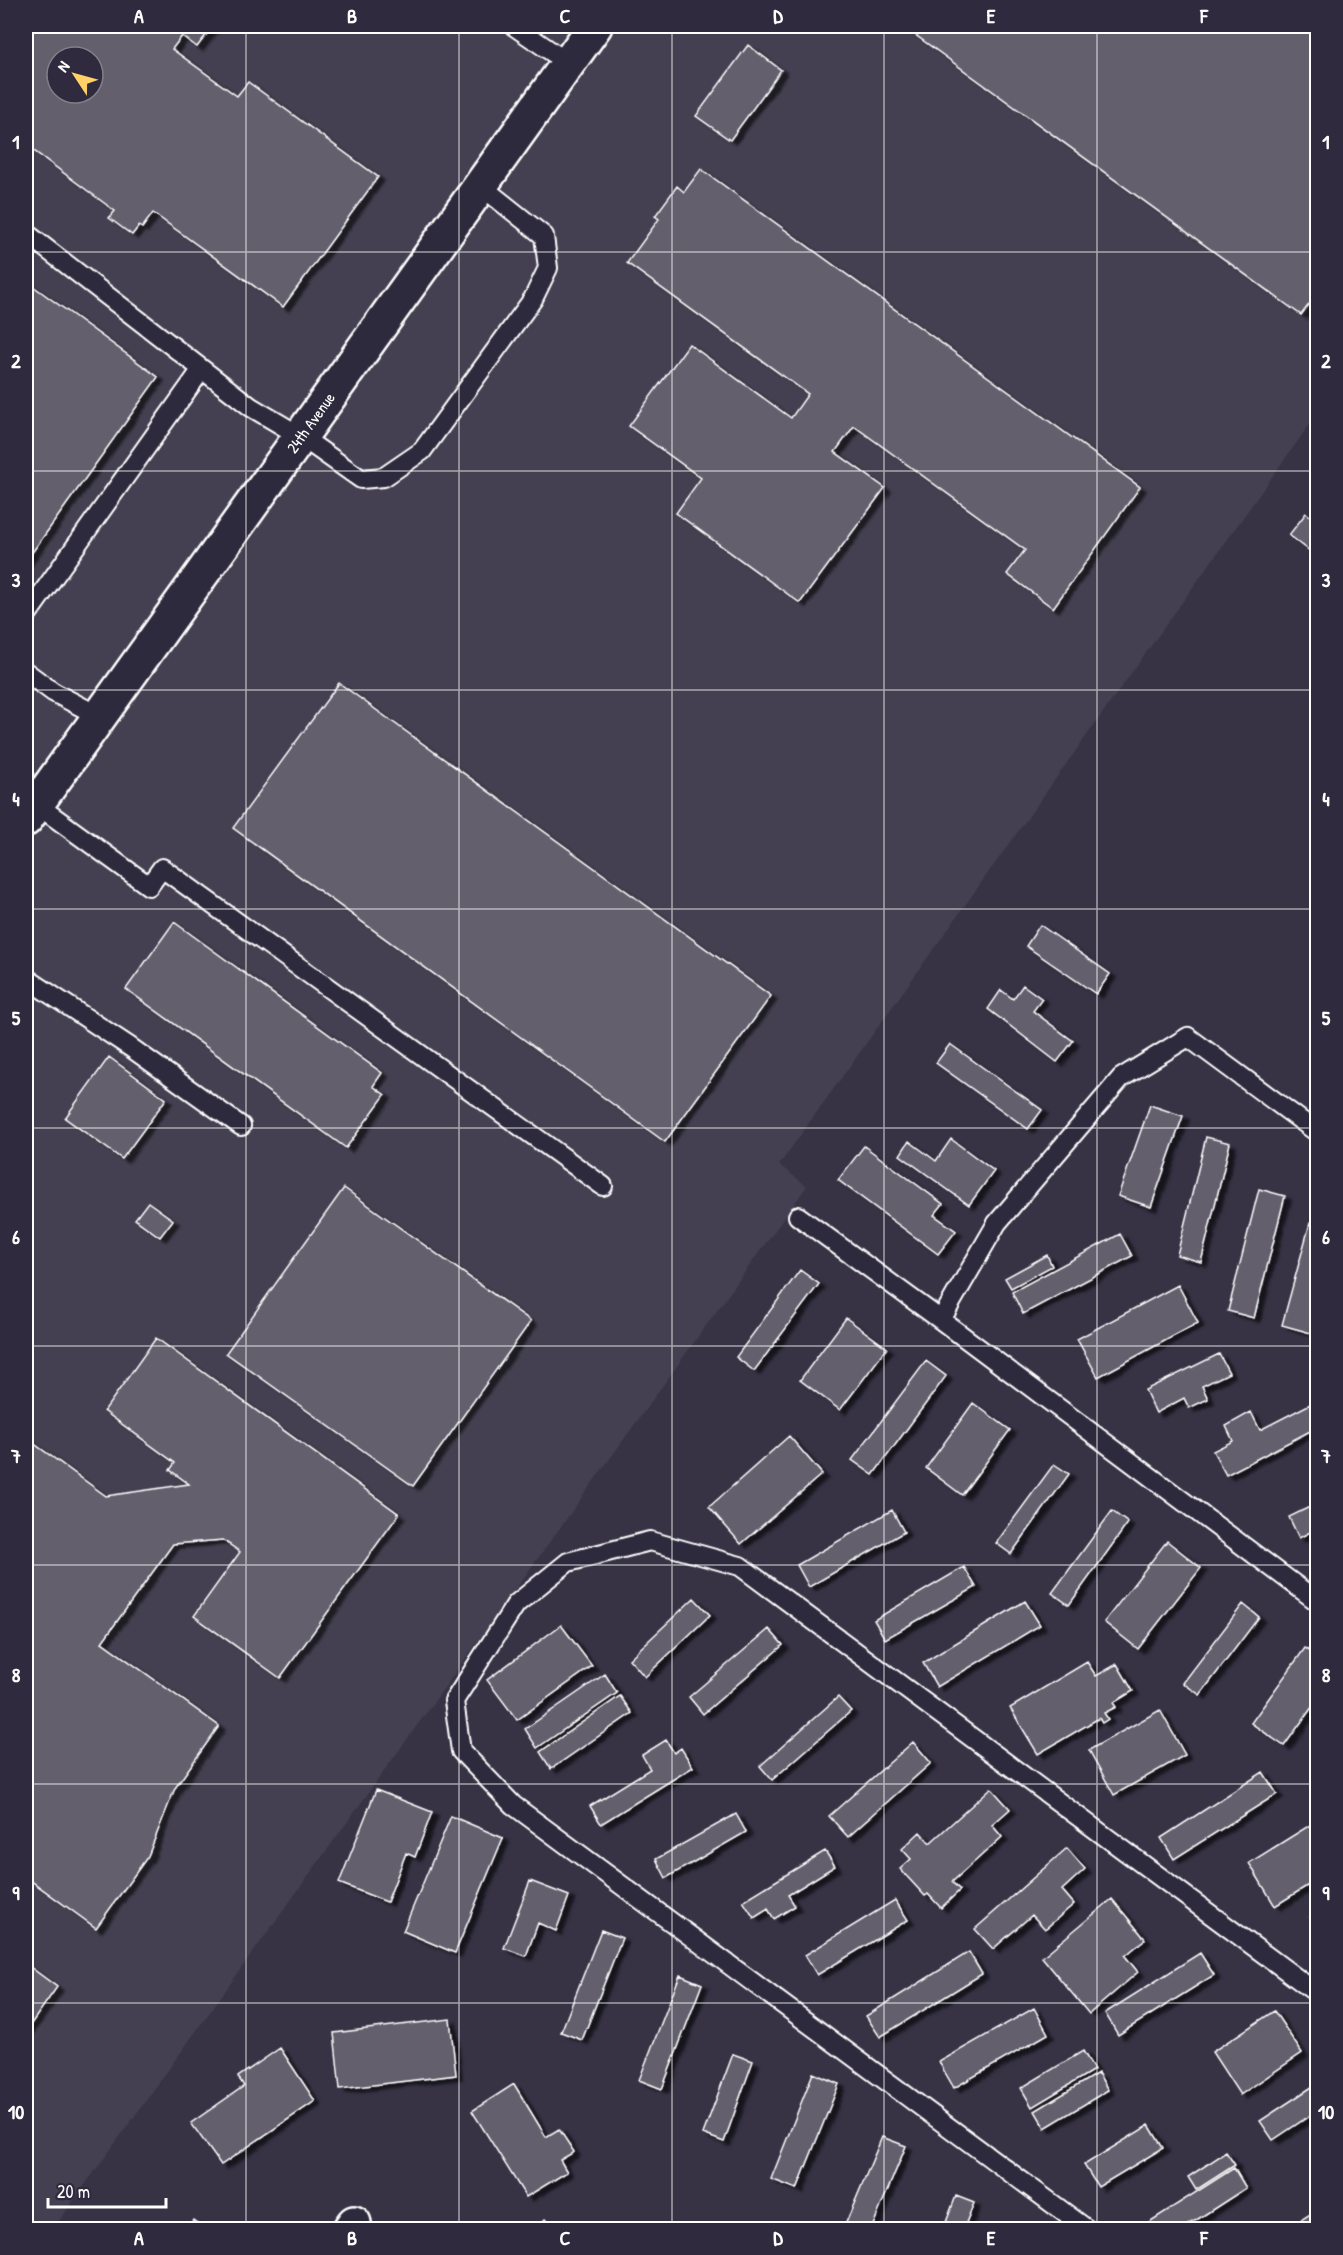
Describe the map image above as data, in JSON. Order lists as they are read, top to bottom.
{
  "streets": {
    "street": ["24th Avenue"]
  },
  "scale_bar": "20 m",
  "north": "top left",
  "grid": {
    "columns": [
      "A",
      "B",
      "C",
      "D",
      "E",
      "F"
    ],
    "rows": [
      "1",
      "2",
      "3",
      "4",
      "5",
      "6",
      "7",
      "8",
      "9",
      "10"
    ]
  }
}
